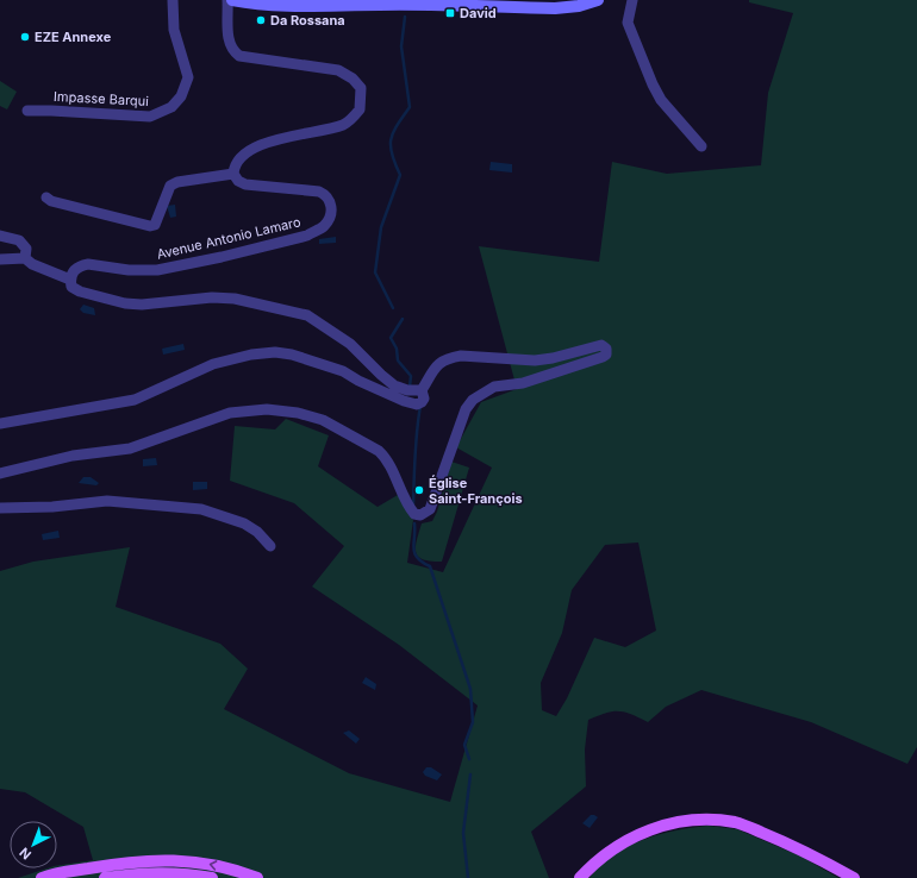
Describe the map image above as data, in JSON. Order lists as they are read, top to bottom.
{
  "streets": {
    "street": ["Impasse Barqui", "Avenue Antonio Lamaro"]
  },
  "places": {
    "transit": ["David"],
    "other": ["Da Rossana", "EZE Annexe", "Église Saint-François"]
  },
  "north": "bottom left"
}
